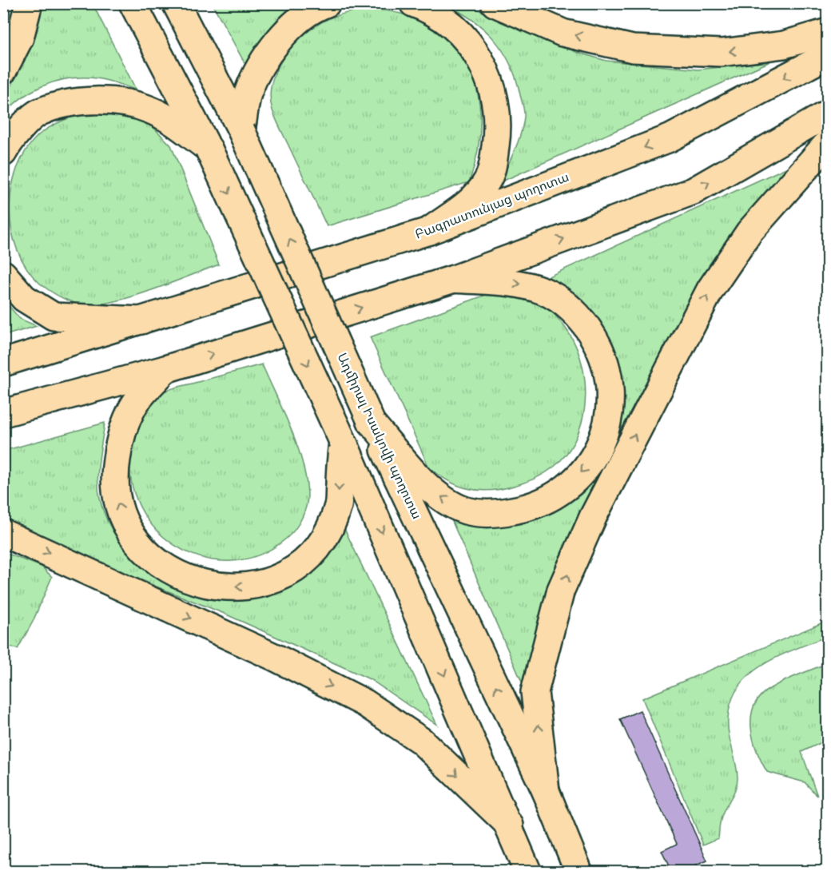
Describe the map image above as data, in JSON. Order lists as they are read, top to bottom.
{
  "streets": {
    "main road": ["Բագրատունյաց պողոտա", "Ադմիրալ Իսակովի պողոտա"]
  }
}
